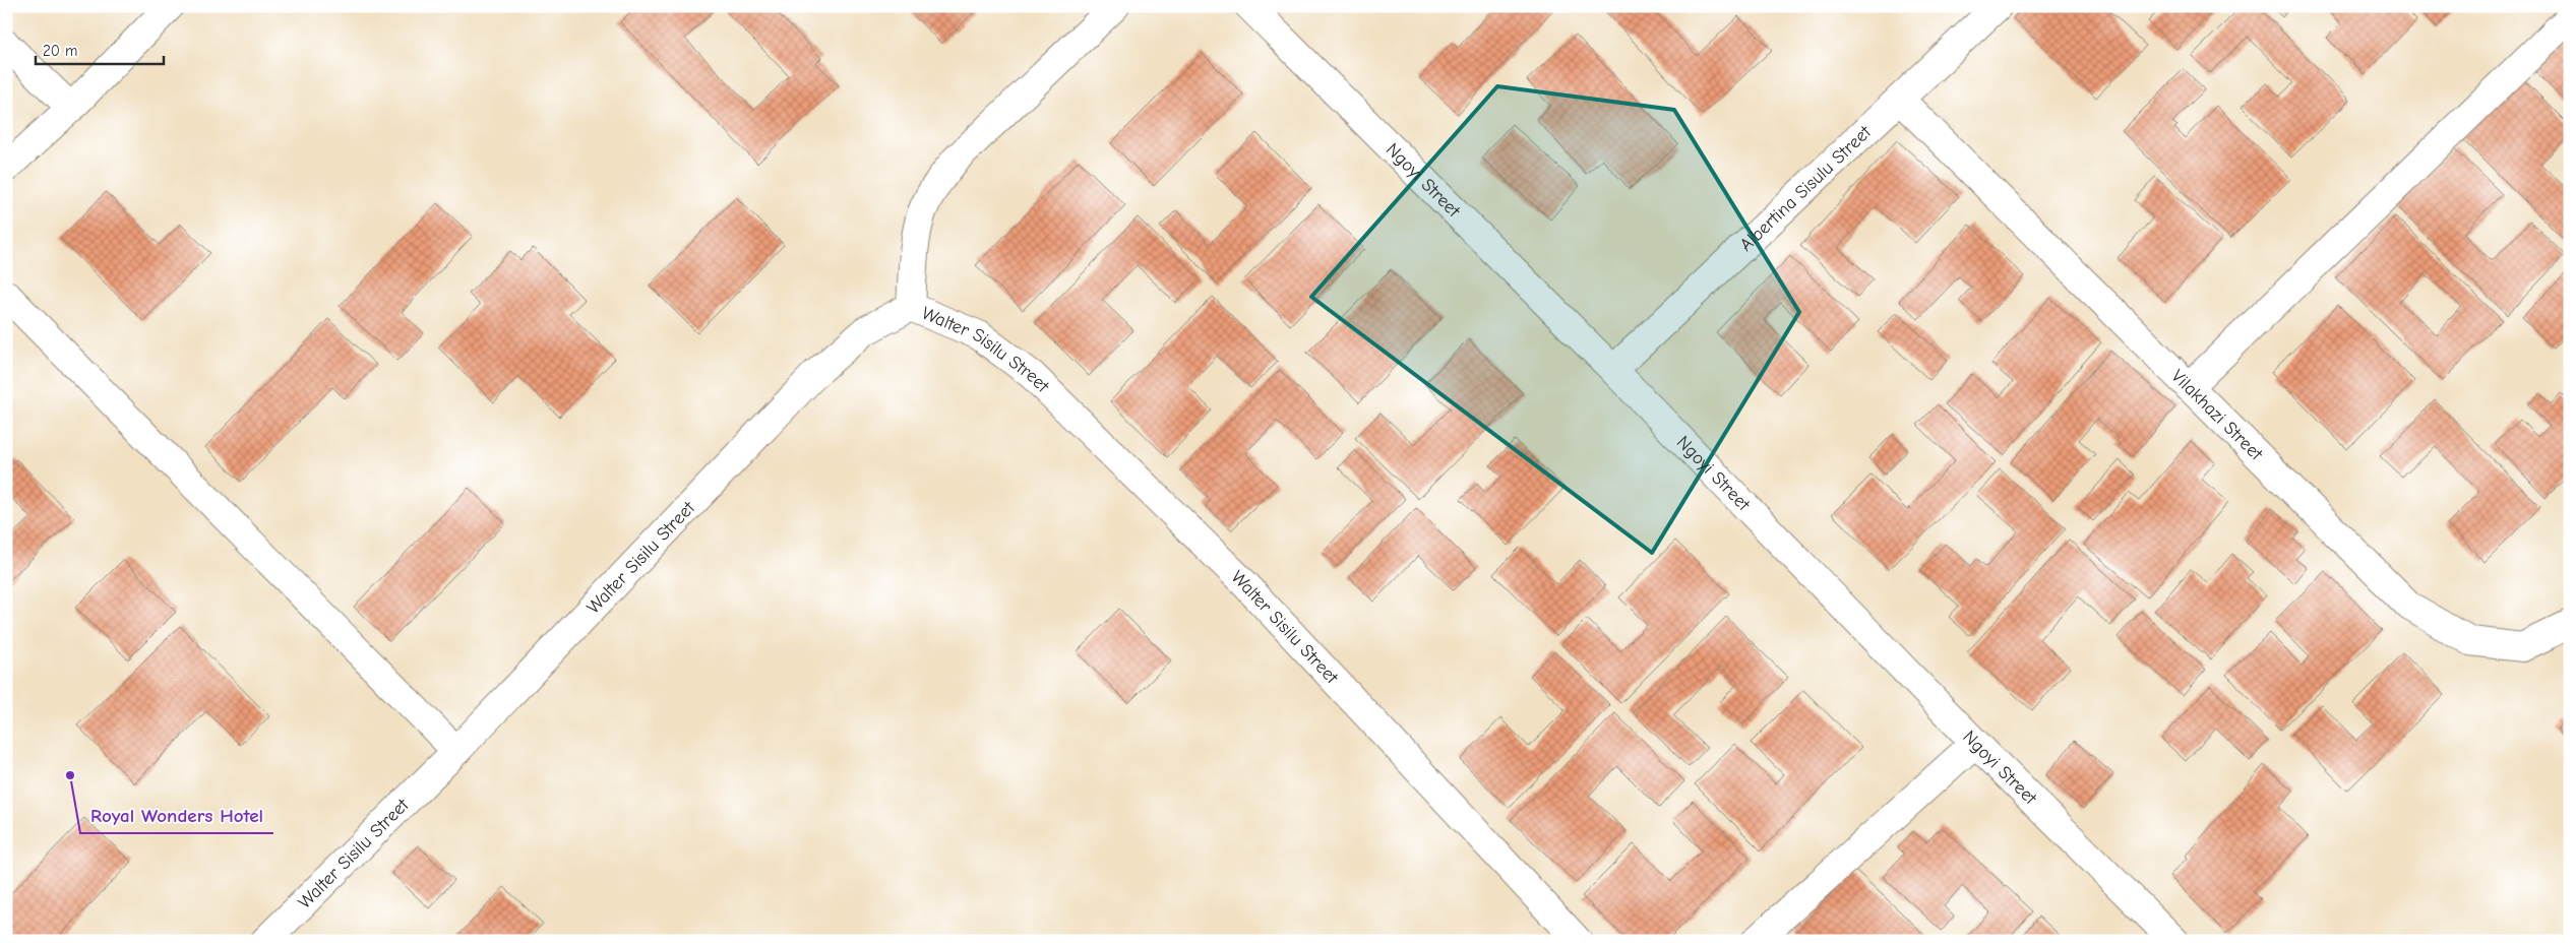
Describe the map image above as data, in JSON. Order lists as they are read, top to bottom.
{
  "streets": {
    "street": [
      "Ngoyi Street",
      "Albertina Sisulu Street",
      "Walter Sisilu Street",
      "Vilakhazi Street"
    ]
  },
  "crossings": [
    ["Ngoyi Street", "Albertina Sisulu Street"],
    ["Albertina Sisulu Street", "Vilakhazi Street"]
  ],
  "places": ["Royal Wonders Hotel"],
  "scale_bar": "20 m"
}
